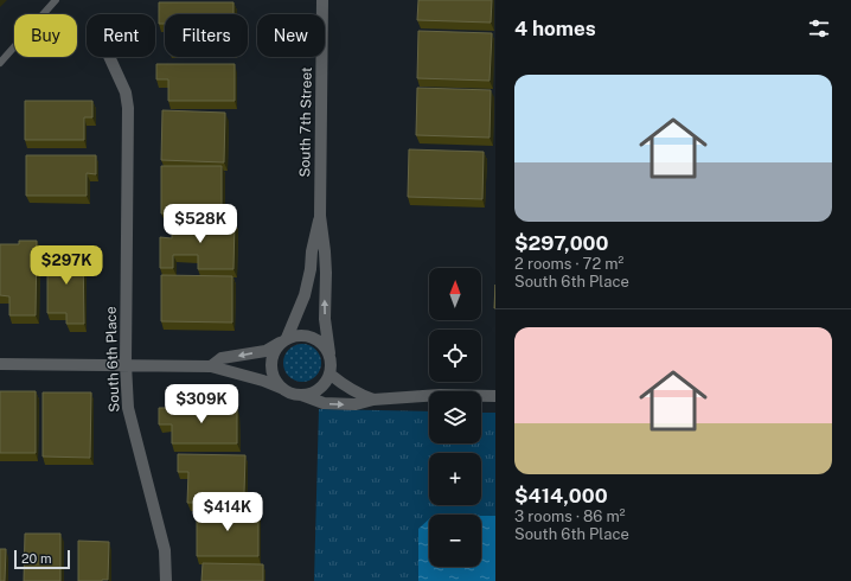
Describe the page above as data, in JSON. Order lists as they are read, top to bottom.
{
  "streets": {
    "street": ["South 7th Street", "South 6th Place"]
  },
  "scale_bar": "20 m",
  "north": "top",
  "page": {
    "heading": "4 homes",
    "chip": [
      "Buy",
      "Rent",
      "Filters",
      "New"
    ],
    "list": [
      {
        "name": "$297,000",
        "note": "2 rooms · 72 m² · South 6th Place"
      },
      {
        "name": "$414,000",
        "note": "3 rooms · 86 m² · South 6th Place"
      }
    ],
    "price": [
      "$528K",
      "$297K",
      "$309K",
      "$414K"
    ],
    "map_buttons": ["+", "−"],
    "scale": "20 m"
  }
}
